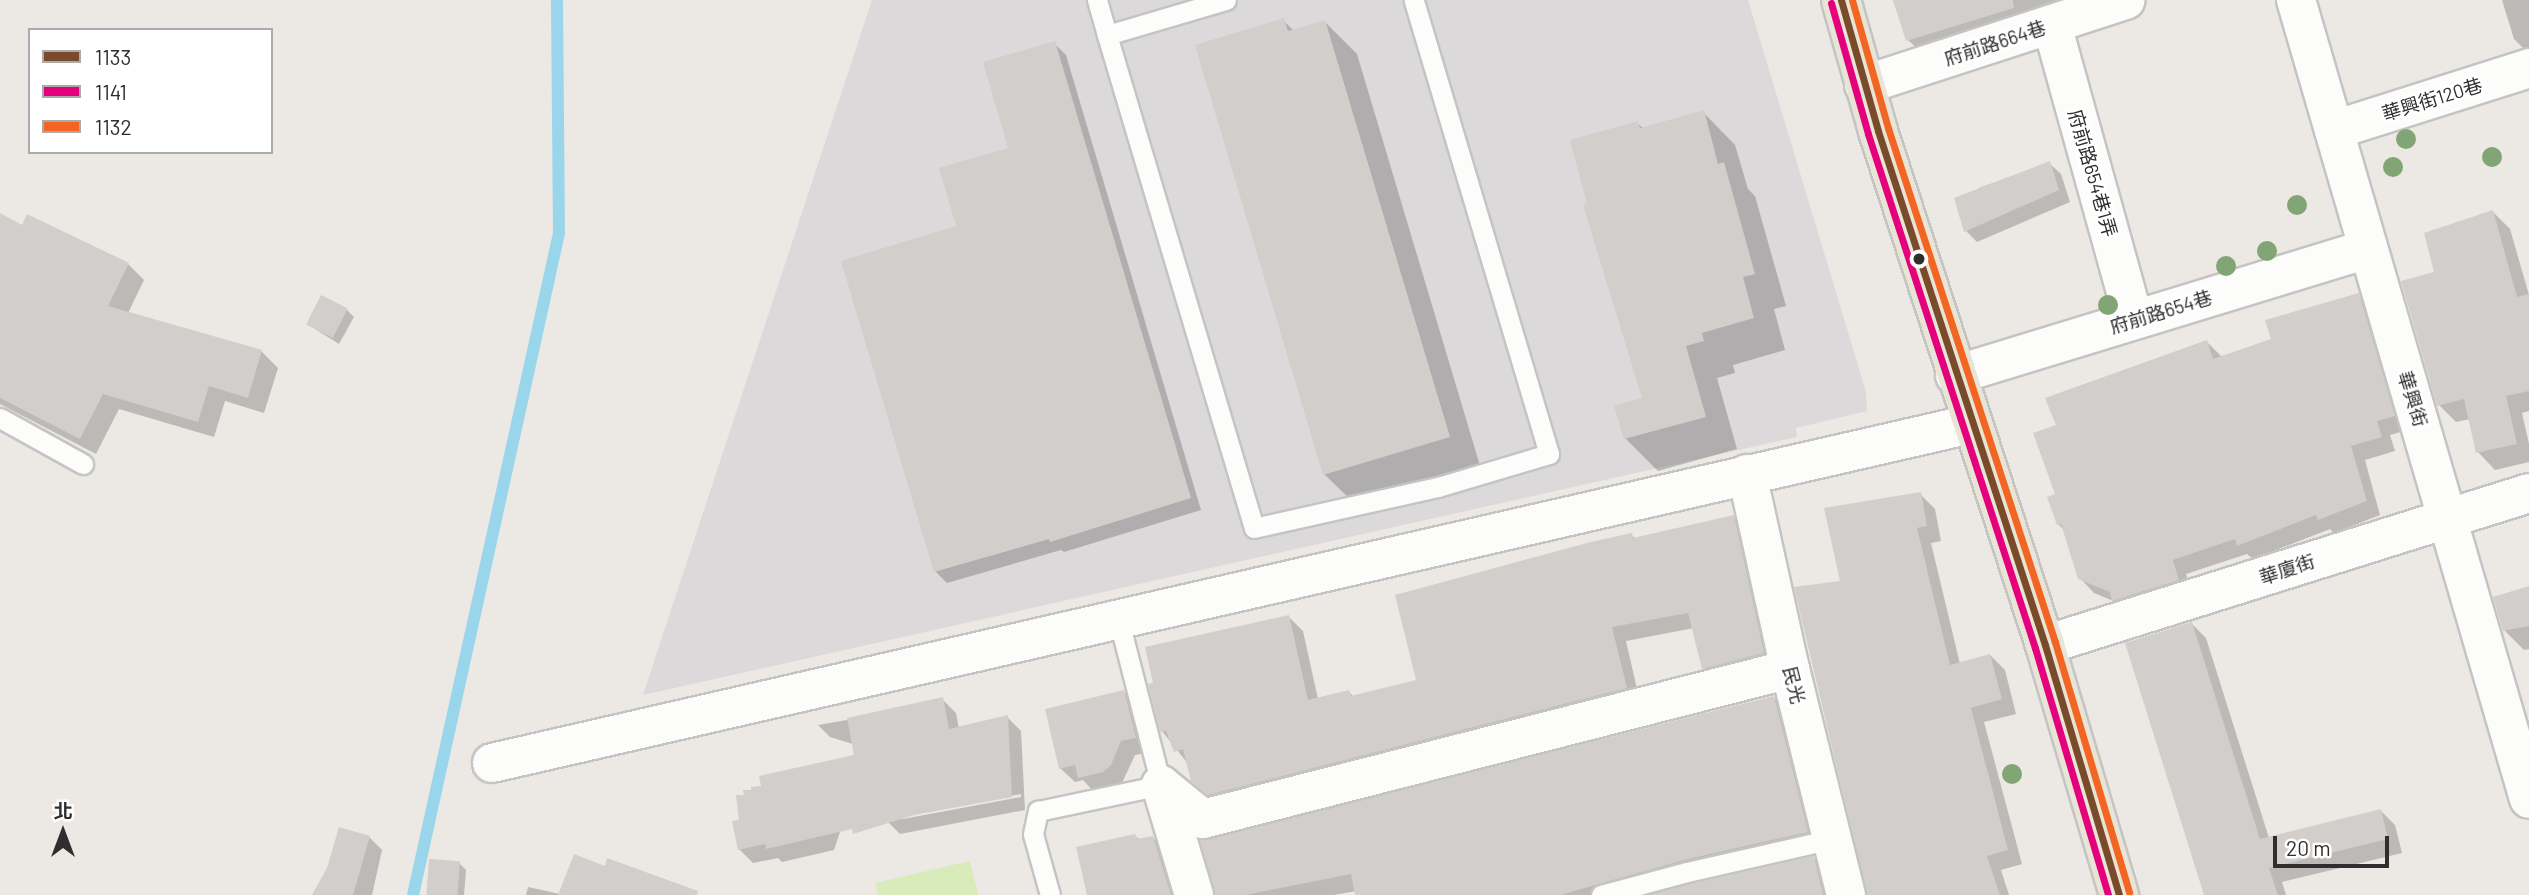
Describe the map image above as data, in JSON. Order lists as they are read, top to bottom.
{
  "streets": {
    "street": [
      "府前路664巷",
      "華興街120巷",
      "府前路654巷1弄",
      "府前路654巷",
      "華興街",
      "華廈街",
      "民光"
    ]
  },
  "crossings": [
    ["府前路664巷", "府前路654巷1弄"],
    ["華興街120巷", "華興街"],
    ["府前路654巷1弄", "府前路654巷"],
    ["府前路654巷", "華興街"],
    ["華興街", "華廈街"]
  ],
  "lines": ["transit line 1133", "transit line 1132", "transit line 1141"],
  "legend": ["1133", "1141", "1132"],
  "scale_bar": "20 m",
  "north": "top"
}
